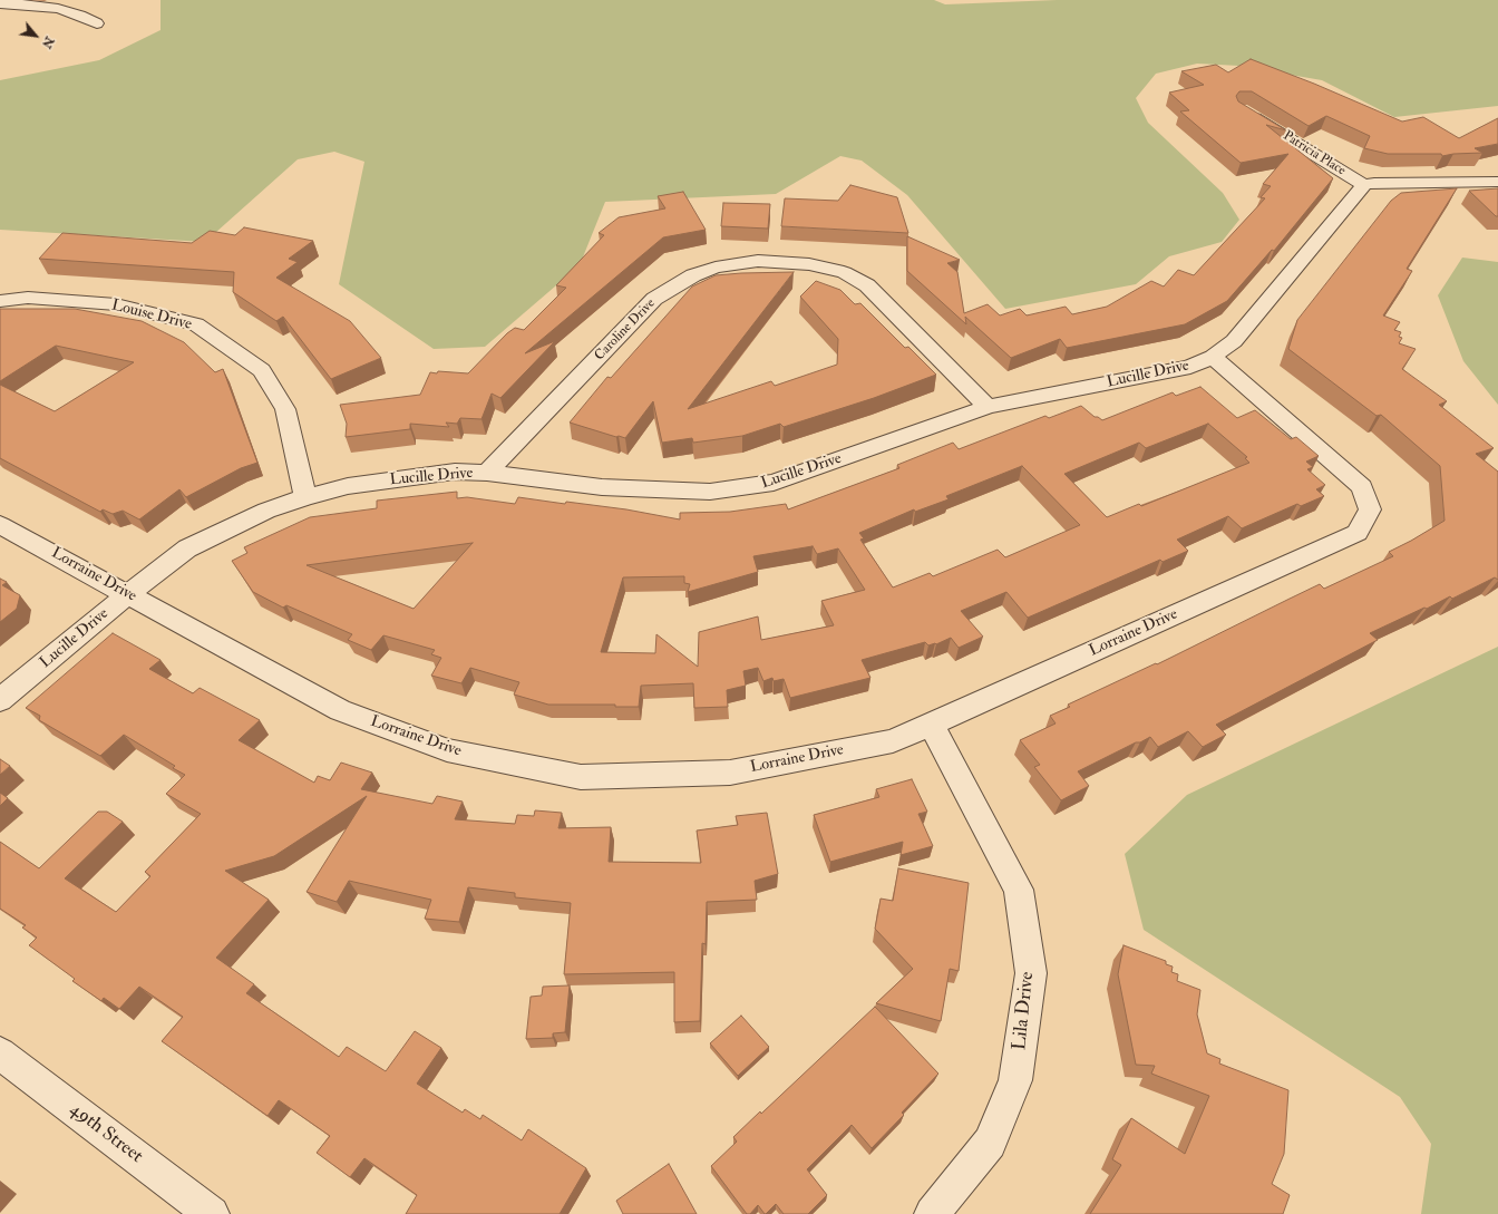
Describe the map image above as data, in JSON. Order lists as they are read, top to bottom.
{
  "streets": {
    "street": [
      "Patricia Place",
      "Louise Drive",
      "Caroline Drive",
      "Lucille Drive",
      "Lorraine Drive",
      "Lila Drive",
      "49th Street"
    ]
  },
  "crossings": [
    ["Patricia Place", "Lucille Drive"],
    ["Louise Drive", "Lucille Drive"],
    ["Caroline Drive", "Lucille Drive"],
    ["Lucille Drive", "Lorraine Drive"],
    ["Lorraine Drive", "Lila Drive"]
  ],
  "north": "bottom right"
}
